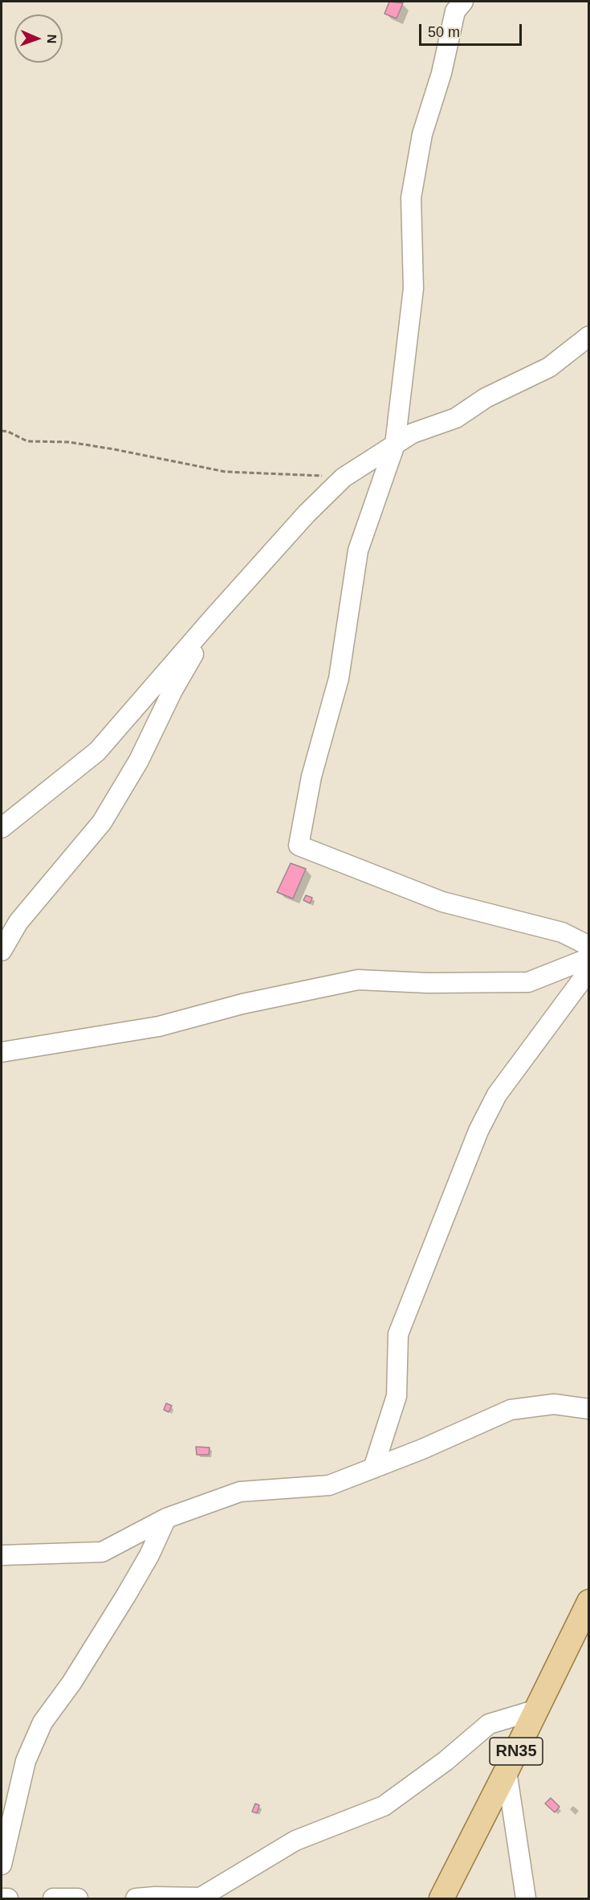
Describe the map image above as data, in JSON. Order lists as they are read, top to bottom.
{
  "streets": {
    "main road": ["RN35"]
  },
  "scale_bar": "50 m",
  "north": "right"
}
